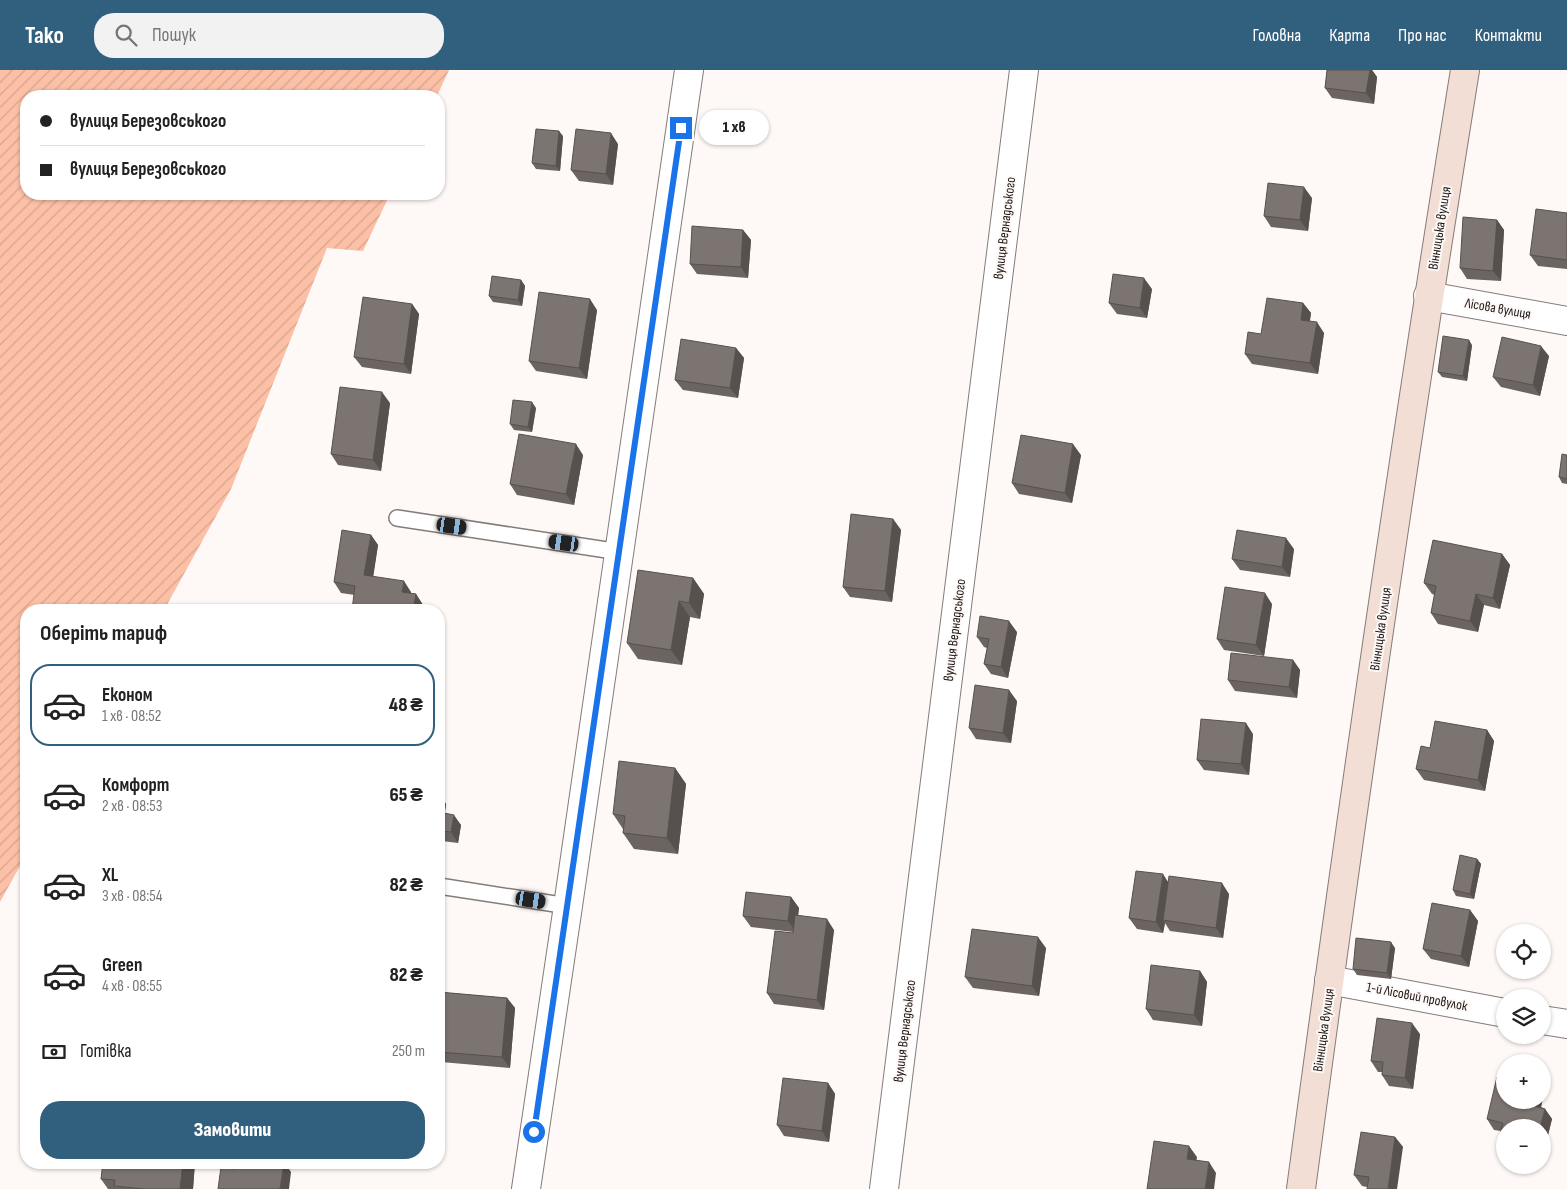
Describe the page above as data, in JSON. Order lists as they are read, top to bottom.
{
  "streets": {
    "street": [
      "вулиця Вернадського",
      "Вінницька вулиця",
      "Лісова вулиця",
      "1-й Лісовий провулок"
    ]
  },
  "crossings": [
    ["Вінницька вулиця", "Лісова вулиця"],
    ["Вінницька вулиця", "1-й Лісовий провулок"]
  ],
  "page": {
    "header": "Tako",
    "search": "Пошук",
    "nav": [
      "Головна",
      "Карта",
      "Про нас",
      "Контакти"
    ],
    "banner": ["вулиця Березовського", "вулиця Березовського"],
    "bubble": "1 хв",
    "heading": "Оберіть тариф",
    "list": [
      {
        "name": "Економ",
        "note": "1 хв · 08:52",
        "value": "48 ₴"
      },
      {
        "name": "Комфорт",
        "note": "2 хв · 08:53",
        "value": "65 ₴"
      },
      {
        "name": "XL",
        "note": "3 хв · 08:54",
        "value": "82 ₴"
      },
      {
        "name": "Green",
        "note": "4 хв · 08:55",
        "value": "82 ₴"
      }
    ],
    "map_buttons": ["+", "−"],
    "pay": ["Готівка", "250 m"],
    "buttons": "Замовити"
  }
}
